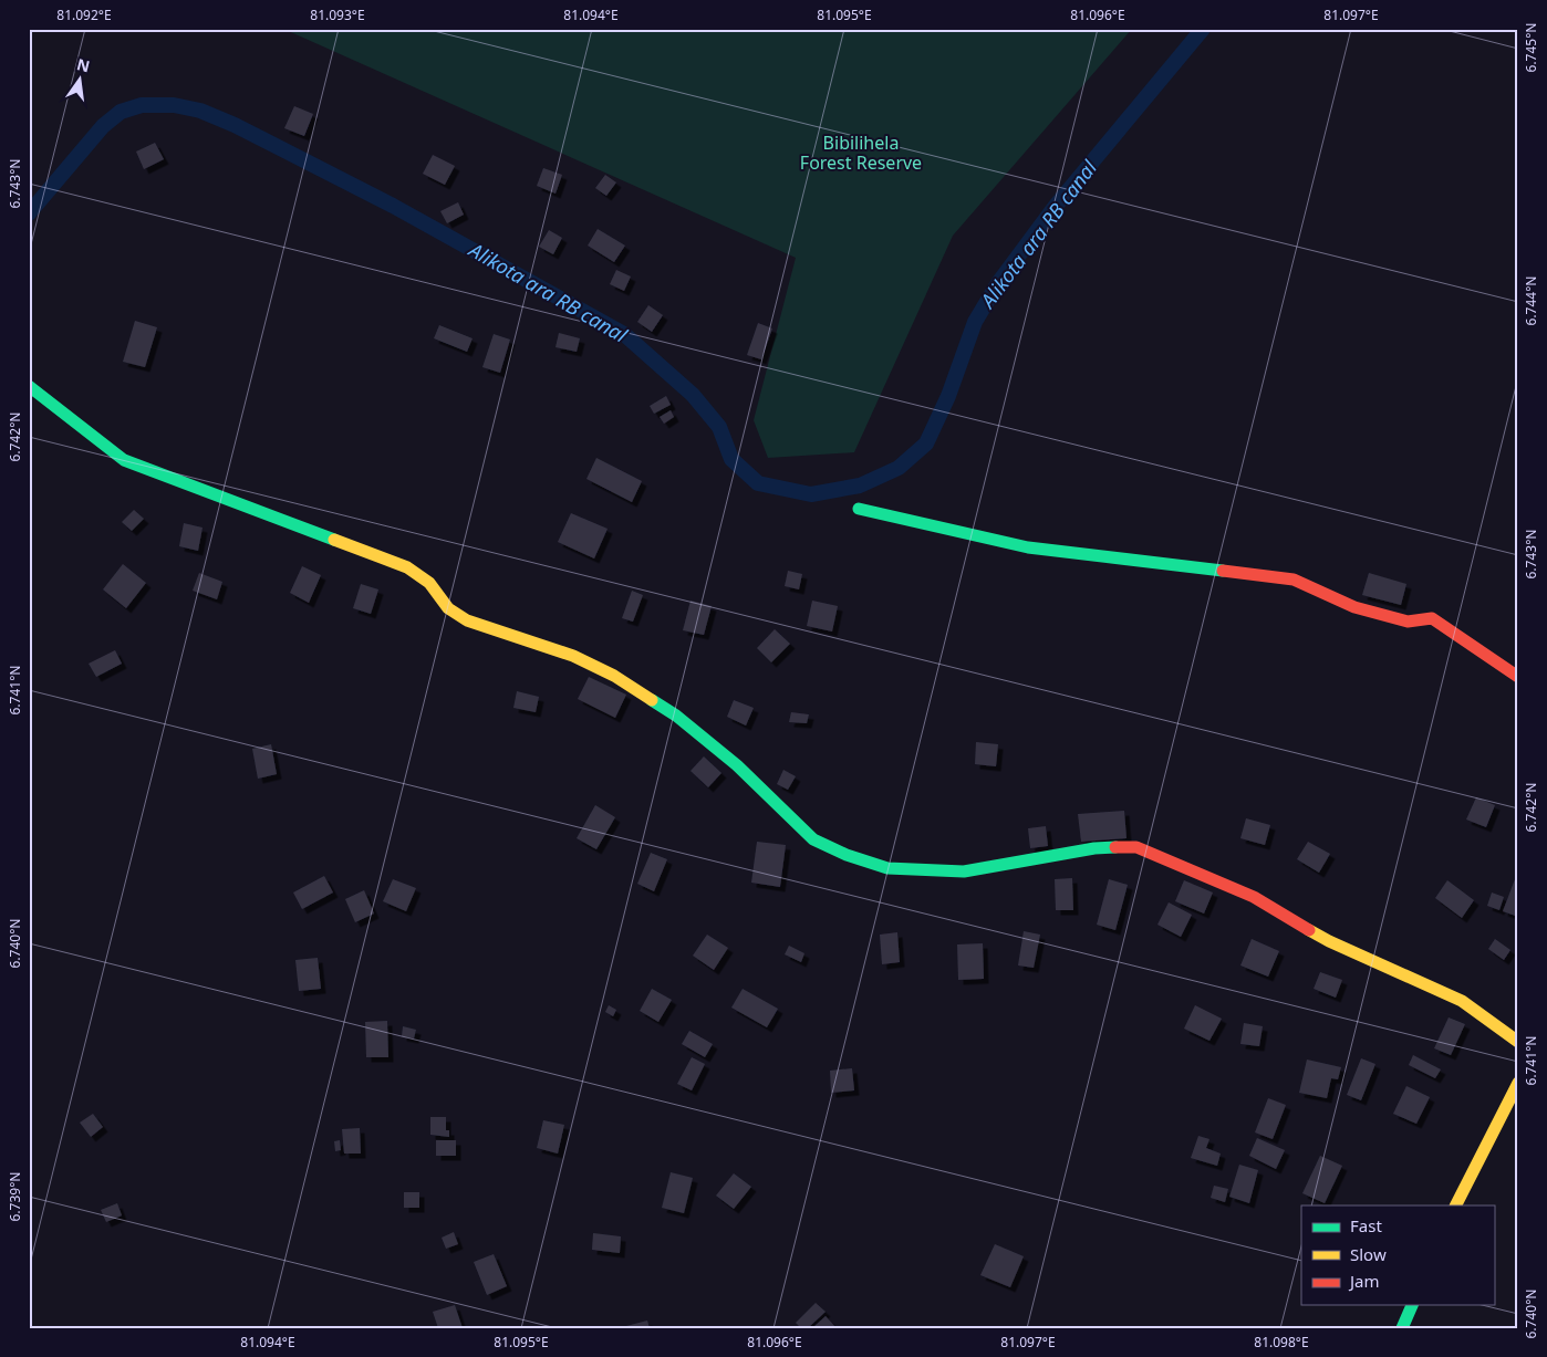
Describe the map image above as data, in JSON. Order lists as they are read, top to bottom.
{
  "water": ["Alikota ara RB canal"],
  "parks": ["Bibilihela Forest Reserve"],
  "legend": ["Fast", "Slow", "Jam"],
  "north": "top",
  "coordinates": [
    "81.092°E",
    "81.093°E",
    "81.094°E",
    "81.095°E",
    "81.096°E",
    "81.097°E",
    "6.745°N",
    "6.743°N",
    "6.744°N",
    "6.742°N",
    "6.741°N",
    "6.740°N",
    "6.739°N",
    "81.098°E"
  ]
}
